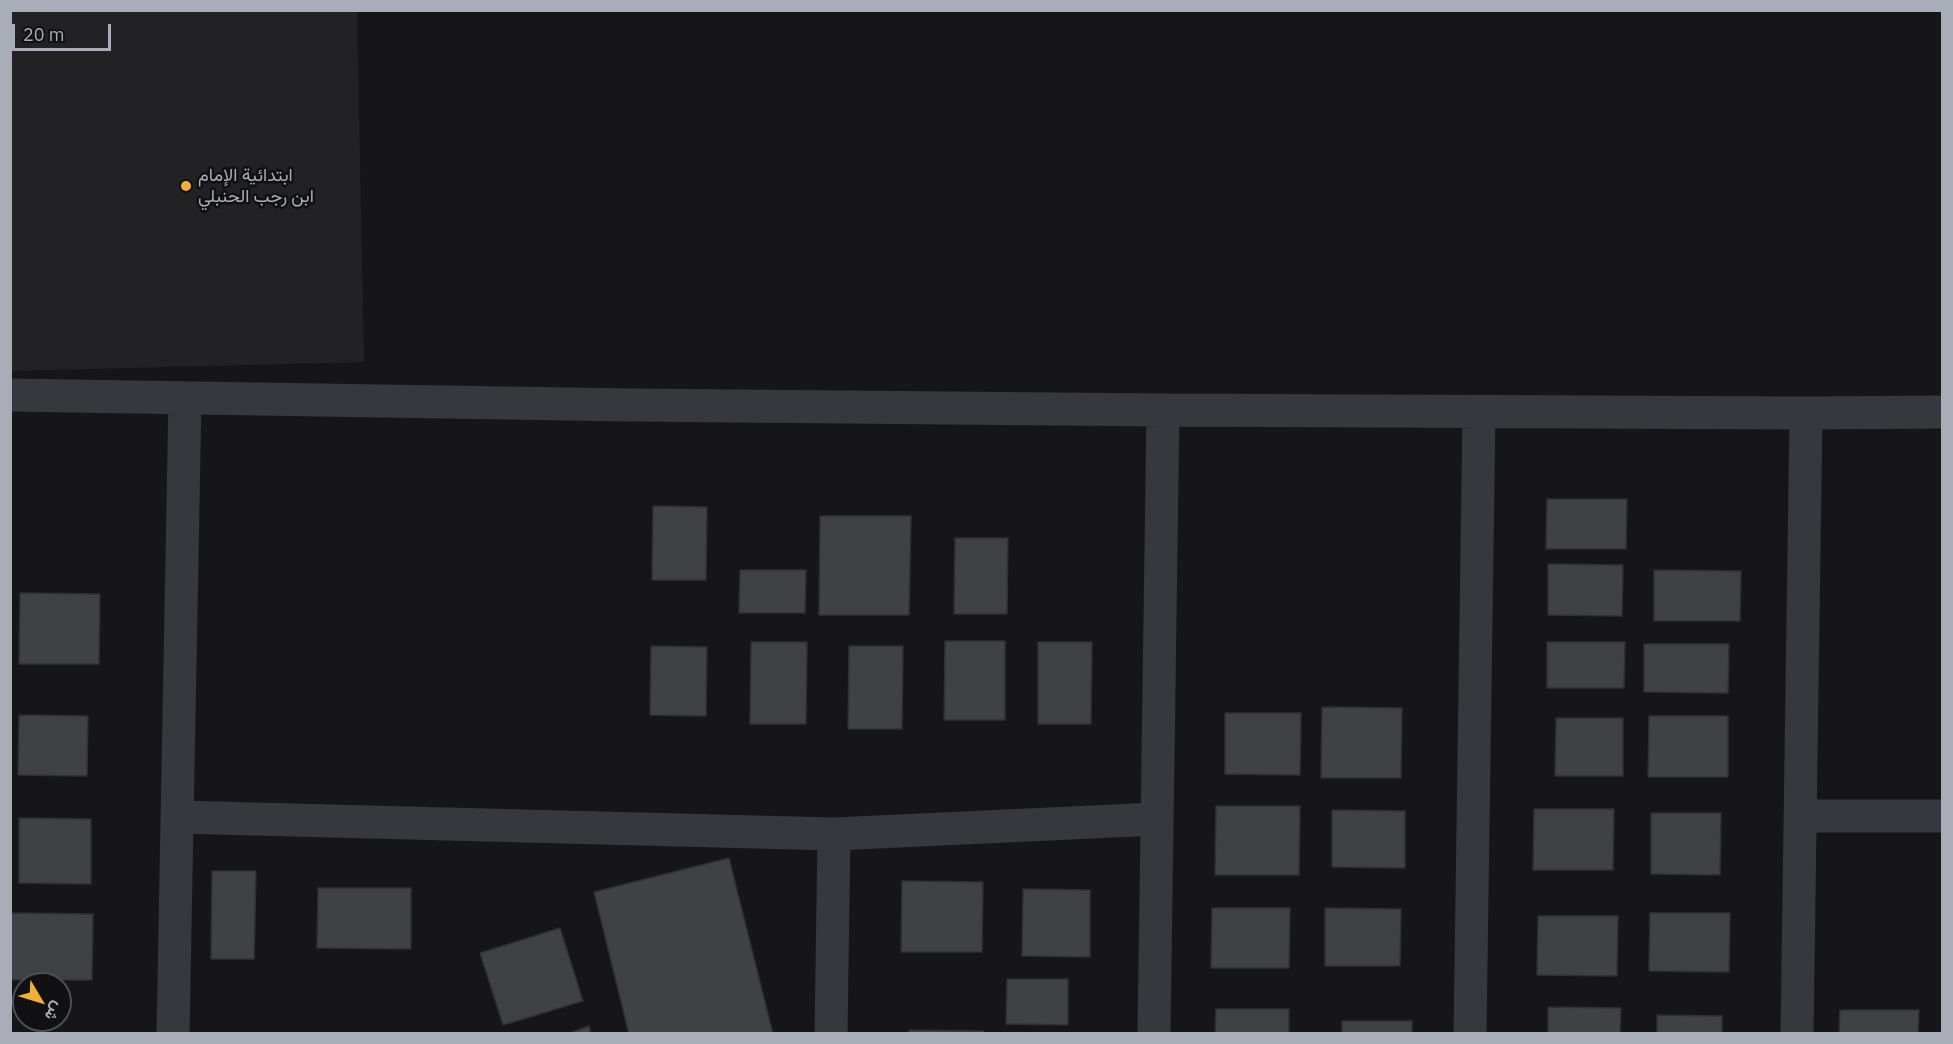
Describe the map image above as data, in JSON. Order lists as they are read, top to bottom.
{
  "places": ["ابتدائية الإمام ابن رجب الحنبلي"],
  "scale_bar": "20 m",
  "north": "bottom right"
}
